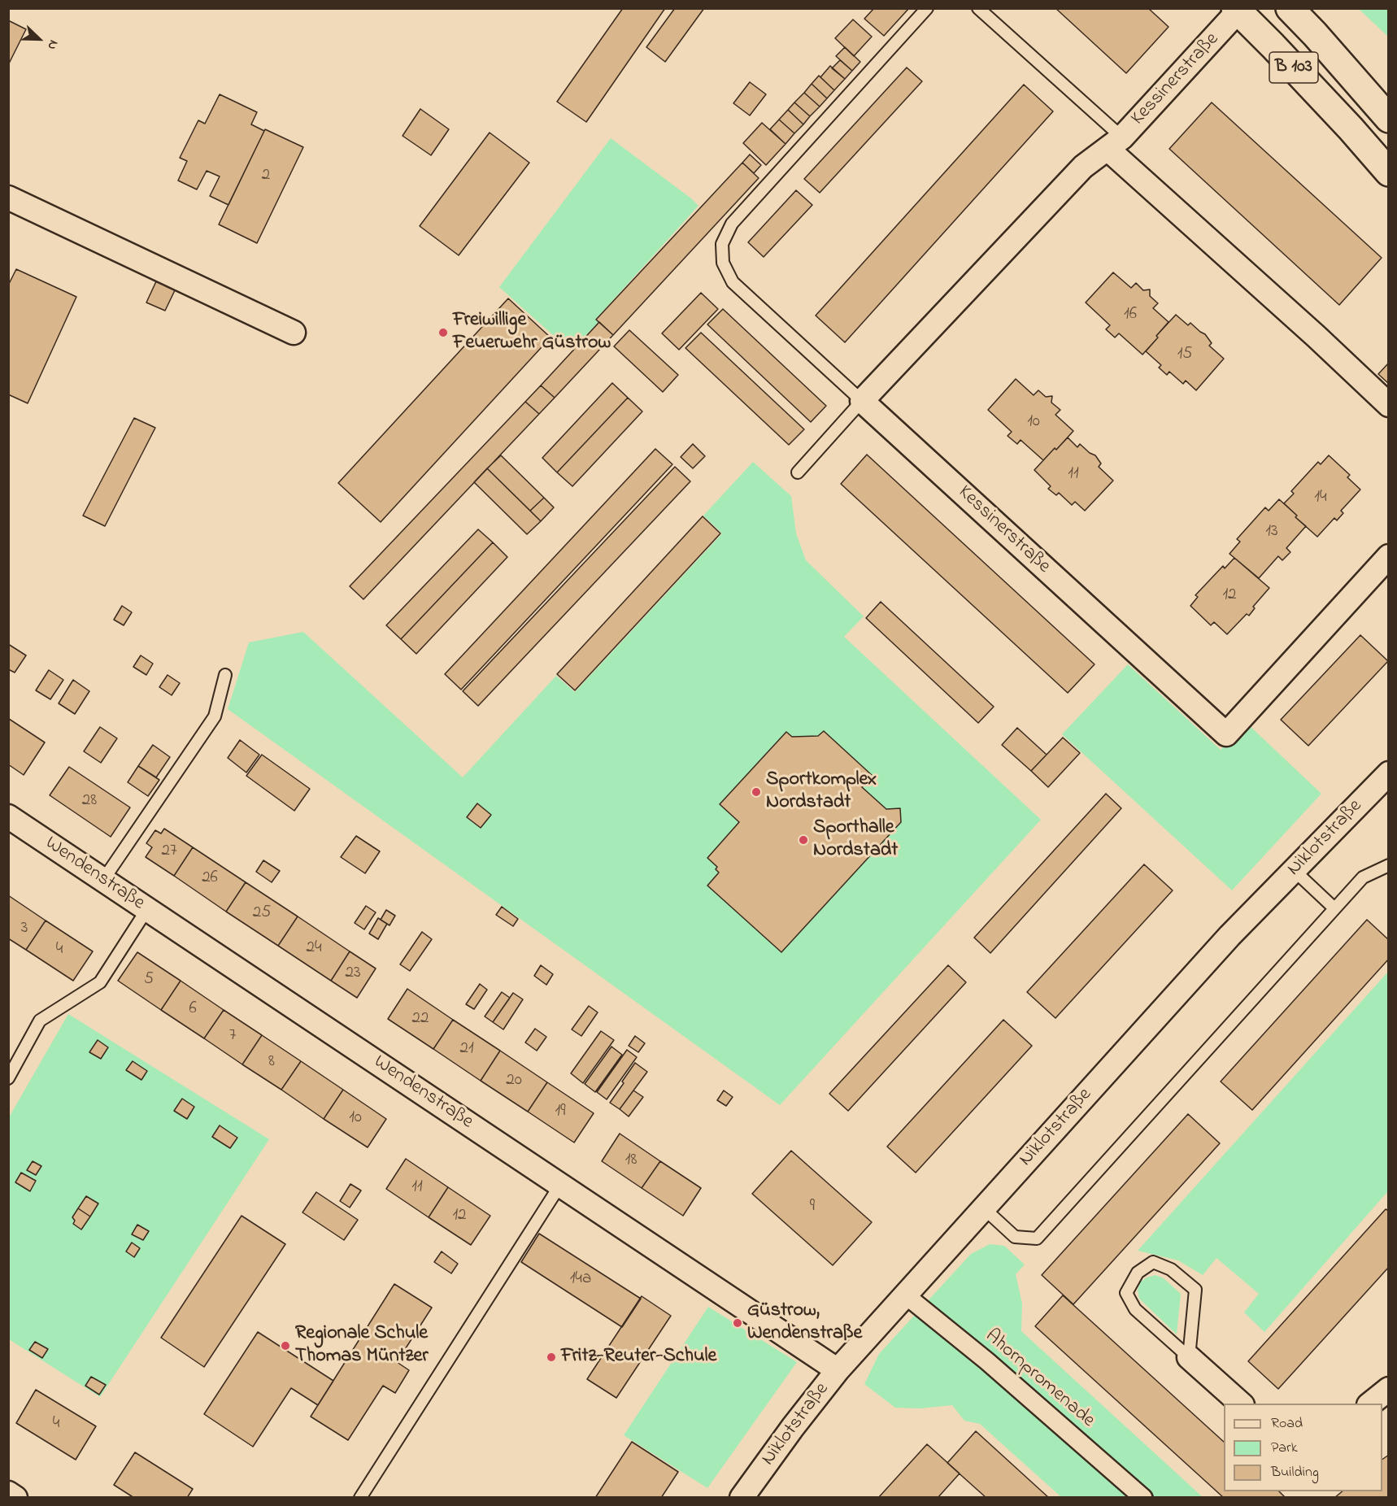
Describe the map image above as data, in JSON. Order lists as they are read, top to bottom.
{
  "streets": {
    "main road": ["B 103"],
    "street": [
      "Kessinerstraße",
      "Niklotstraße",
      "Wendenstraße",
      "Ahornpromenade"
    ]
  },
  "crossings": [
    ["B 103", "Kessinerstraße"],
    ["Niklotstraße", "Wendenstraße"],
    ["Niklotstraße", "Ahornpromenade"]
  ],
  "places": [
    "Freiwillige Feuerwehr Güstrow",
    "Sportkomplex Nordstadt",
    "Sporthalle Nordstadt",
    "Güstrow, Wendenstraße",
    "Regionale Schule Thomas Müntzer",
    "Fritz-Reuter-Schule"
  ],
  "house_numbers": [
    "2",
    "16",
    "15",
    "10",
    "11",
    "14",
    "13",
    "12",
    "28",
    "27",
    "26",
    "25",
    "3",
    "24",
    "4",
    "23",
    "5",
    "6",
    "22",
    "7",
    "21",
    "8",
    "20",
    "19",
    "10",
    "18",
    "11",
    "9",
    "12",
    "14a",
    "4"
  ],
  "legend": ["Road", "Park", "Building"],
  "north": "bottom right"
}
